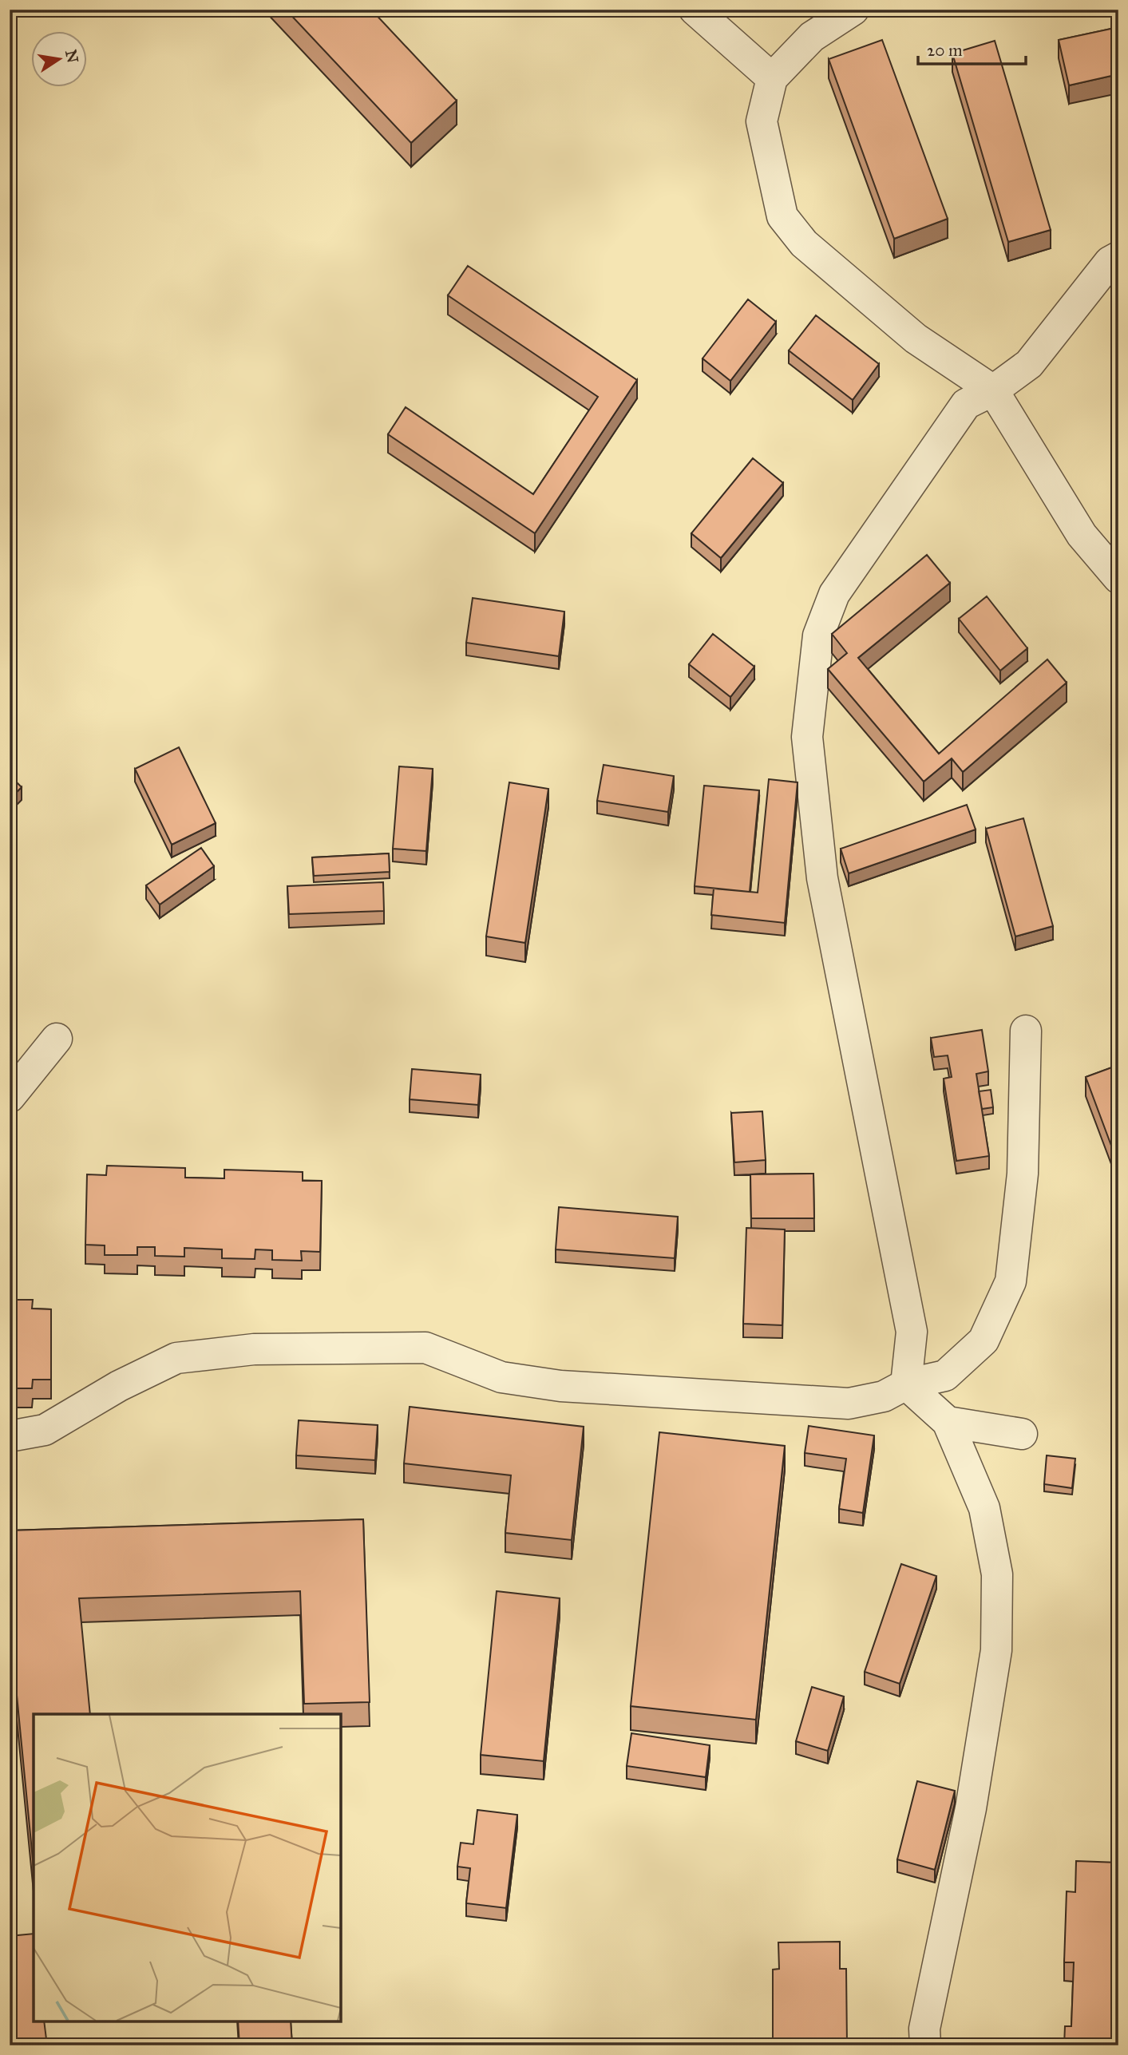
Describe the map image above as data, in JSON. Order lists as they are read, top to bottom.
{
  "scale_bar": "20 m",
  "north": "right"
}
